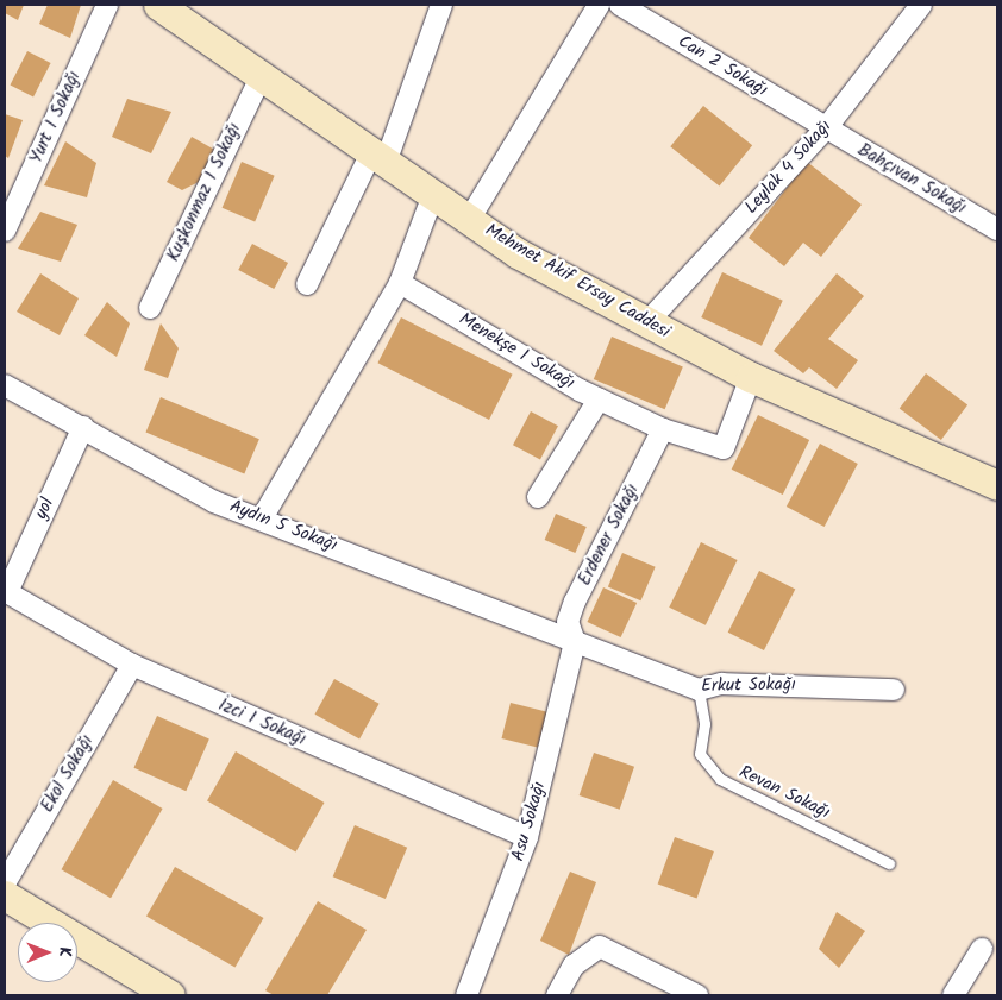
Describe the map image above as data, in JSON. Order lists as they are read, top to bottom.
{
  "streets": {
    "street": [
      "Can 2 Sokağı",
      "Yurt 1 Sokağı",
      "Leylak 4 Sokağı",
      "Bahçıvan Sokağı",
      "Kuşkonmaz 1 Sokağı",
      "Mehmet Akif Ersoy Caddesi",
      "Menekşe 1 Sokağı",
      "yol",
      "Aydın 5 Sokağı",
      "Erdener Sokağı",
      "Erkut Sokağı",
      "İzci 1 Sokağı",
      "Ekol Sokağı",
      "Asu Sokağı"
    ],
    "lane": ["Revan Sokağı"]
  },
  "crossings": [
    ["Can 2 Sokağı", "Leylak 4 Sokağı"],
    ["Can 2 Sokağı", "Bahçıvan Sokağı"],
    ["Leylak 4 Sokağı", "Bahçıvan Sokağı"],
    ["Leylak 4 Sokağı", "Mehmet Akif Ersoy Caddesi"],
    ["Kuşkonmaz 1 Sokağı", "Mehmet Akif Ersoy Caddesi"],
    ["Mehmet Akif Ersoy Caddesi", "Menekşe 1 Sokağı"],
    ["Menekşe 1 Sokağı", "Erdener Sokağı"],
    ["yol", "Aydın 5 Sokağı"],
    ["yol", "İzci 1 Sokağı"],
    ["Aydın 5 Sokağı", "Erdener Sokağı"],
    ["Aydın 5 Sokağı", "Erkut Sokağı"],
    ["Aydın 5 Sokağı", "Asu Sokağı"],
    ["Erdener Sokağı", "Erkut Sokağı"],
    ["Erdener Sokağı", "Asu Sokağı"],
    ["Erkut Sokağı", "Revan Sokağı"],
    ["Erkut Sokağı", "Asu Sokağı"],
    ["İzci 1 Sokağı", "Ekol Sokağı"],
    ["İzci 1 Sokağı", "Asu Sokağı"]
  ],
  "north": "right"
}
